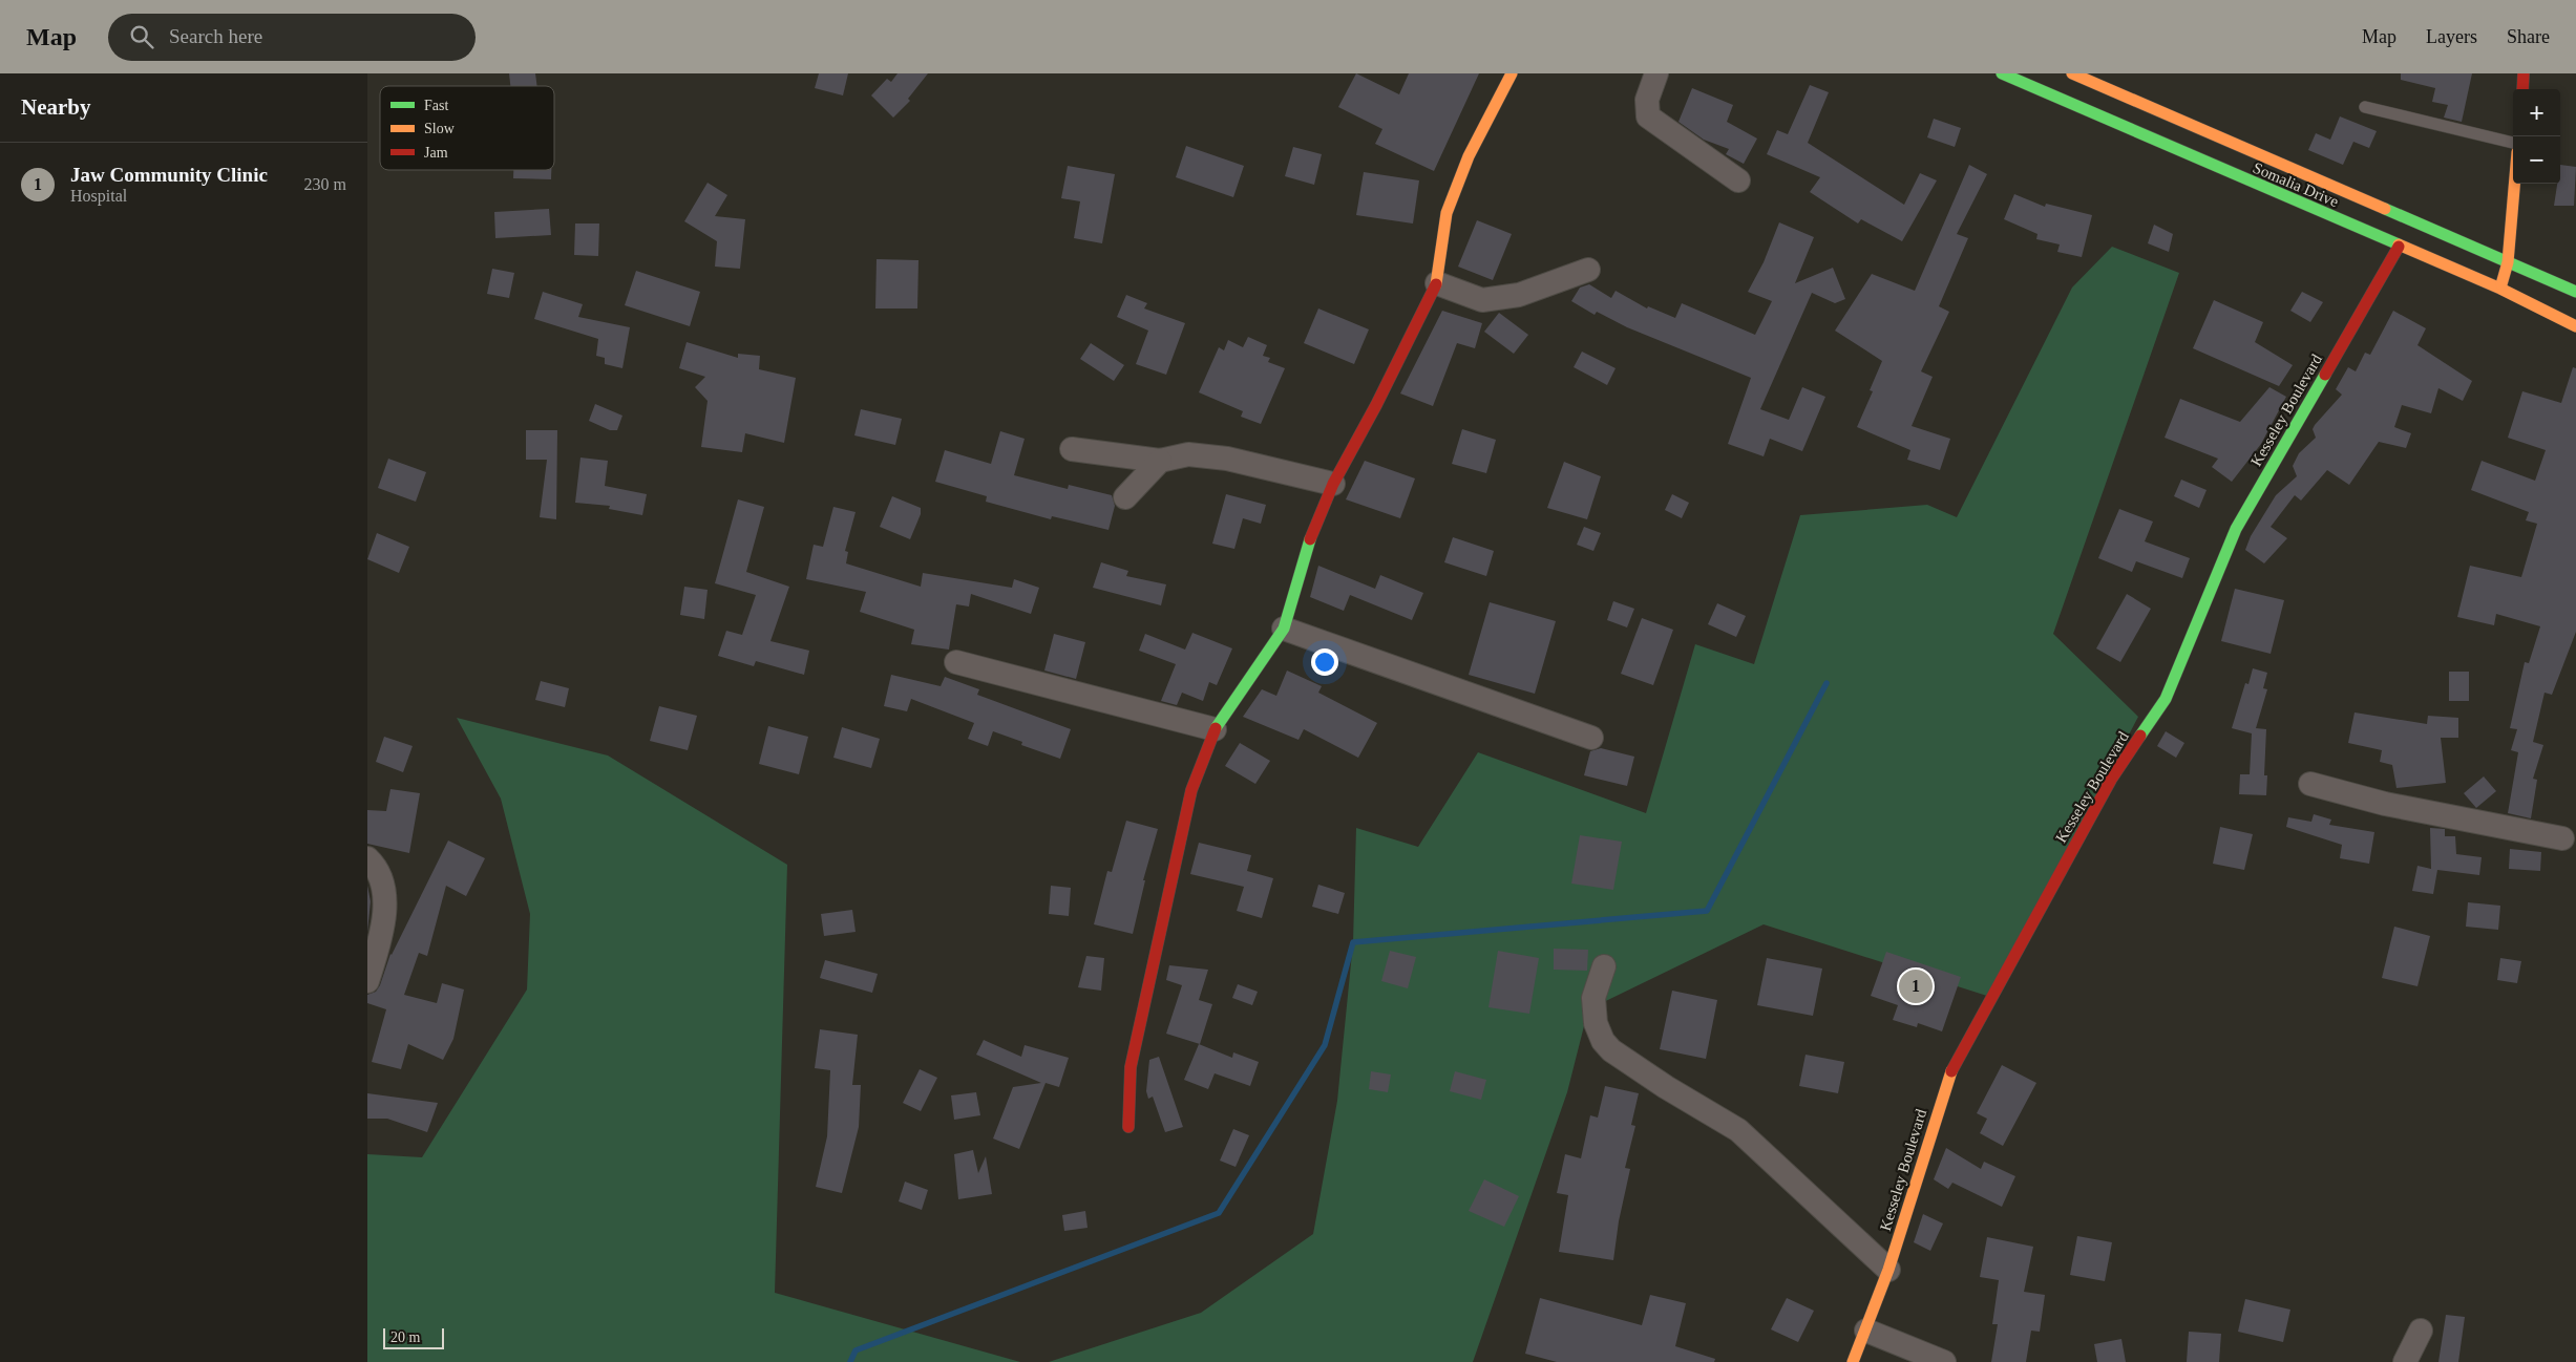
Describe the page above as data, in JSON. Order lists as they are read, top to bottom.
{
  "streets": {
    "street": ["Somalia Drive", "Kesseley Boulevard"]
  },
  "crossings": [
    ["Somalia Drive", "Kesseley Boulevard"]
  ],
  "legend": ["Fast", "Slow", "Jam"],
  "scale_bar": "20 m",
  "page": {
    "header": "Map",
    "search": "Search here",
    "nav": ["Map", "Layers", "Share"],
    "heading": "Nearby",
    "map_buttons": ["+", "−"],
    "list": [
      {
        "mark": "1",
        "name": "Jaw Community Clinic",
        "note": "Hospital",
        "value": "230 m"
      }
    ],
    "pins": "1",
    "scale": "20 m"
  }
}
